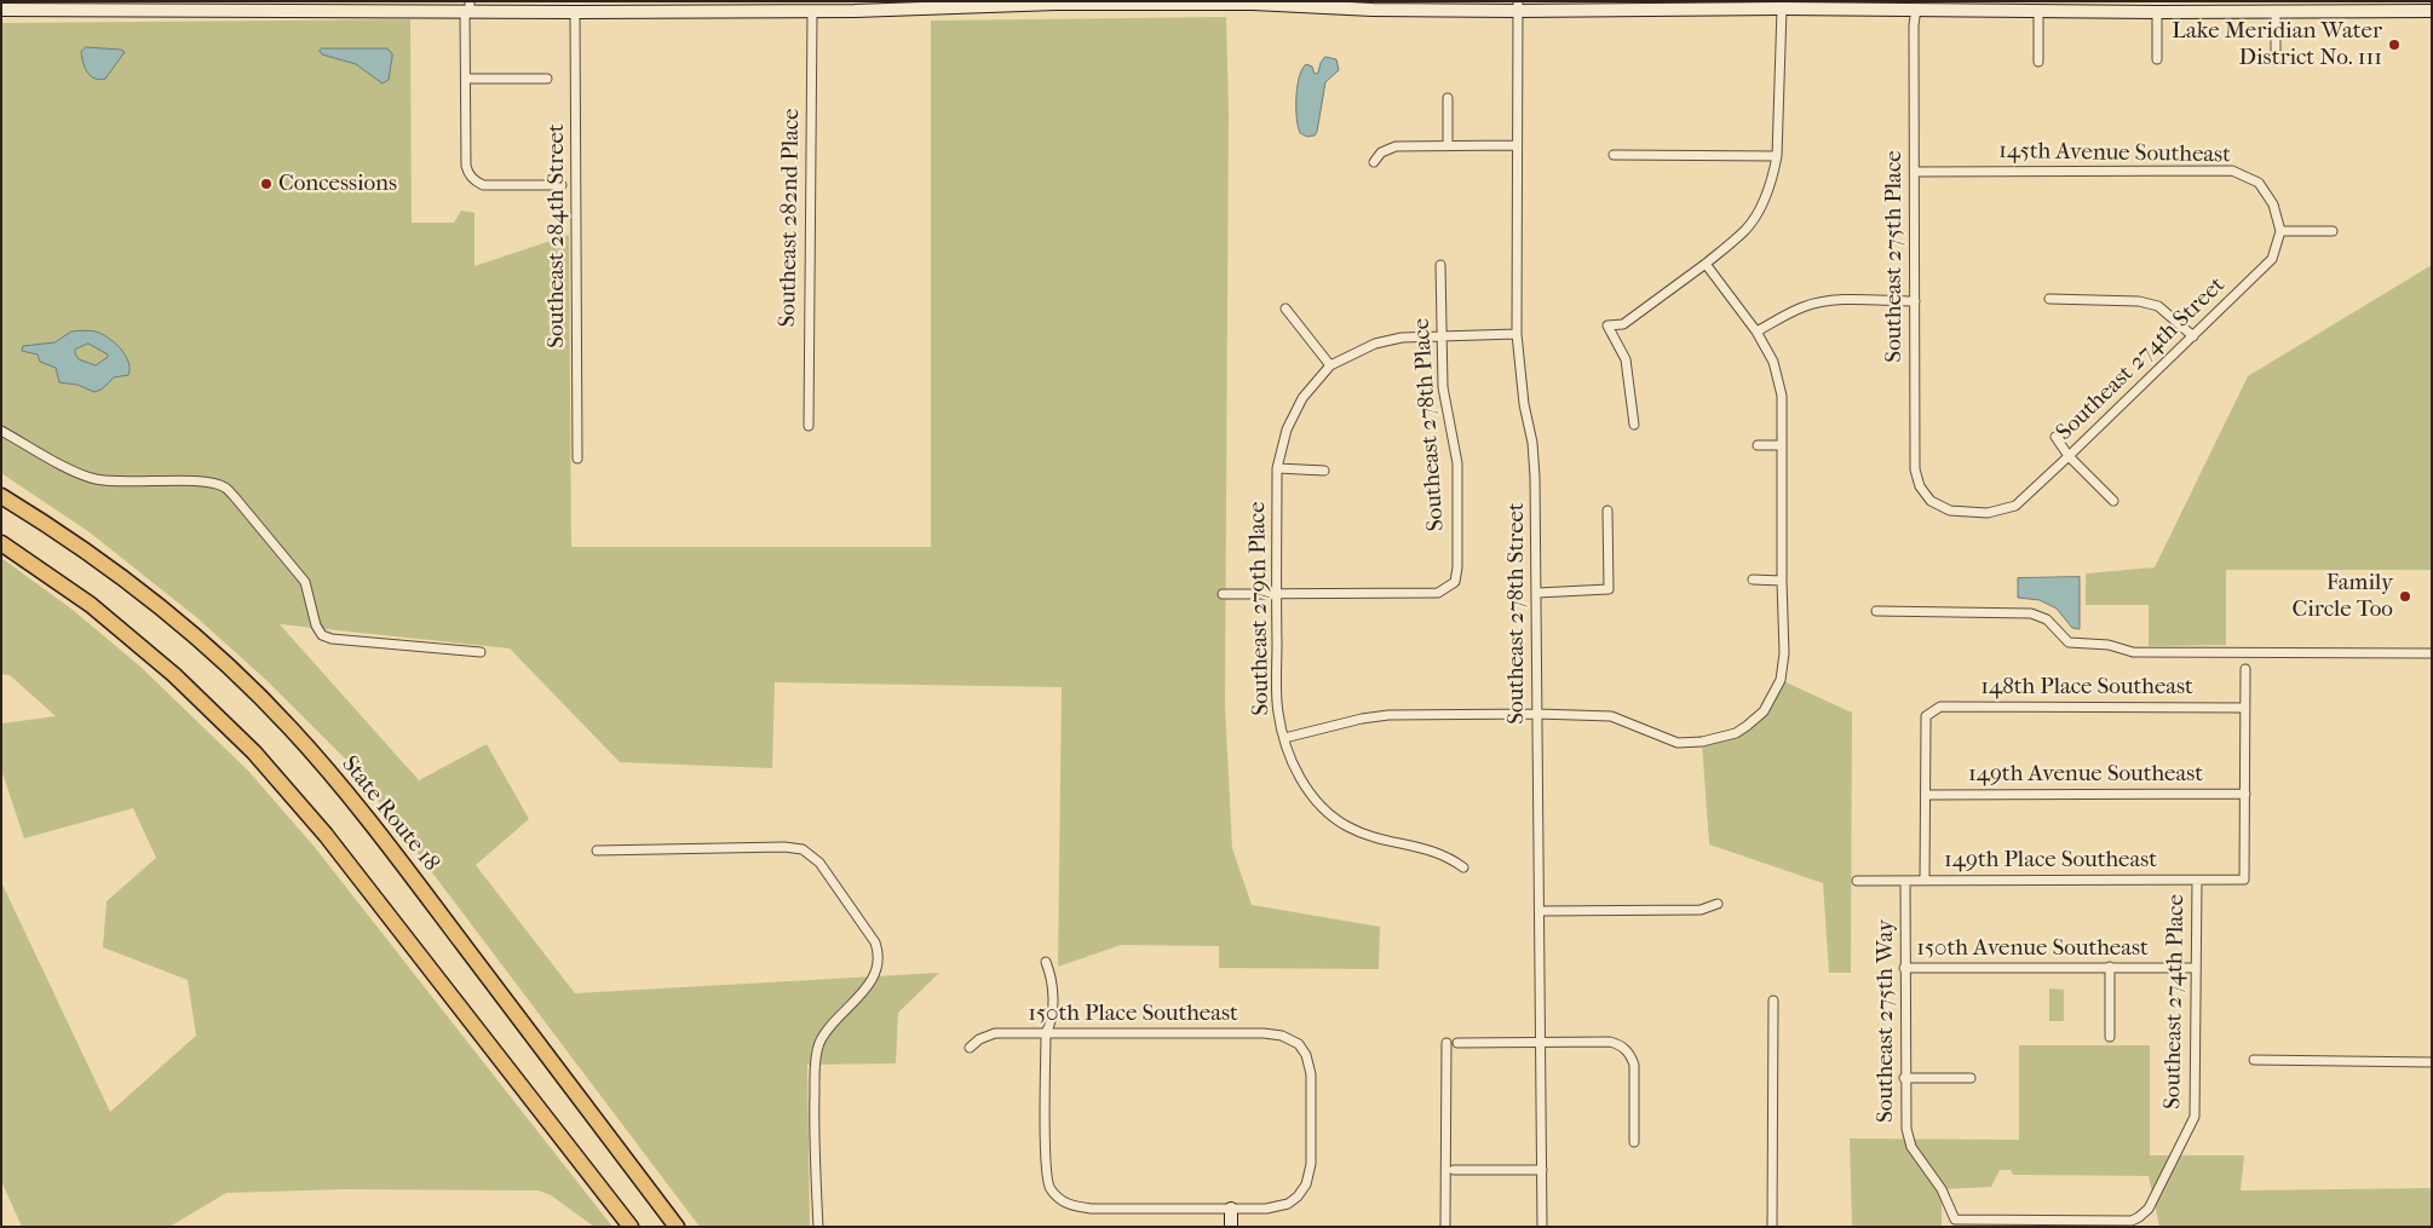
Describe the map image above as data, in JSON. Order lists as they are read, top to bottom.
{
  "streets": {
    "highway": ["State Route 18"],
    "street": [
      "145th Avenue Southeast",
      "Southeast 282nd Place",
      "Southeast 284th Street",
      "Southeast 275th Place",
      "Southeast 274th Street",
      "Southeast 278th Place",
      "Southeast 279th Place",
      "Southeast 278th Street",
      "148th Place Southeast",
      "149th Avenue Southeast",
      "149th Place Southeast",
      "150th Avenue Southeast",
      "Southeast 274th Place",
      "150th Place Southeast",
      "Southeast 275th Way"
    ]
  },
  "crossings": [
    ["145th Avenue Southeast", "Southeast 275th Place"],
    ["145th Avenue Southeast", "Southeast 274th Street"],
    ["Southeast 275th Place", "Southeast 274th Street"],
    ["Southeast 278th Place", "Southeast 279th Place"],
    ["148th Place Southeast", "149th Avenue Southeast"],
    ["149th Avenue Southeast", "149th Place Southeast"],
    ["149th Place Southeast", "Southeast 274th Place"],
    ["149th Place Southeast", "Southeast 275th Way"],
    ["150th Avenue Southeast", "Southeast 274th Place"],
    ["150th Avenue Southeast", "Southeast 275th Way"]
  ],
  "places": ["Lake Meridian Water District No. 111", "Concessions", "Family Circle Too"]
}
